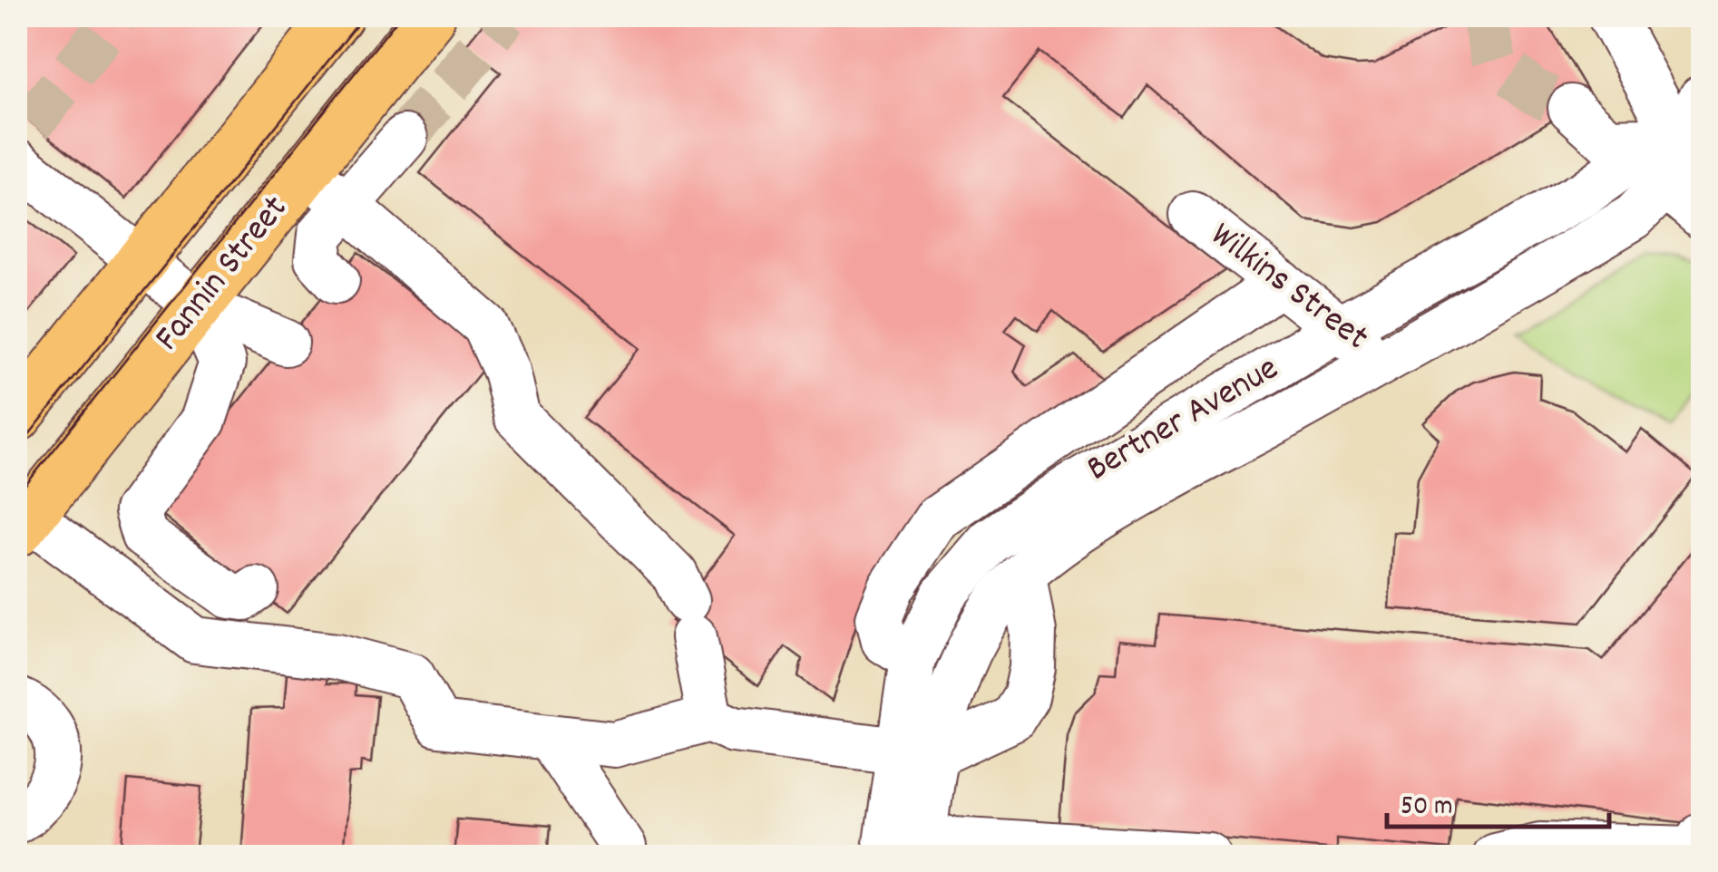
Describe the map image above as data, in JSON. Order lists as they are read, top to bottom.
{
  "streets": {
    "main road": ["Fannin Street"],
    "street": ["Wilkins Street", "Bertner Avenue"]
  },
  "crossings": [
    ["Wilkins Street", "Bertner Avenue"]
  ],
  "scale_bar": "50 m"
}
